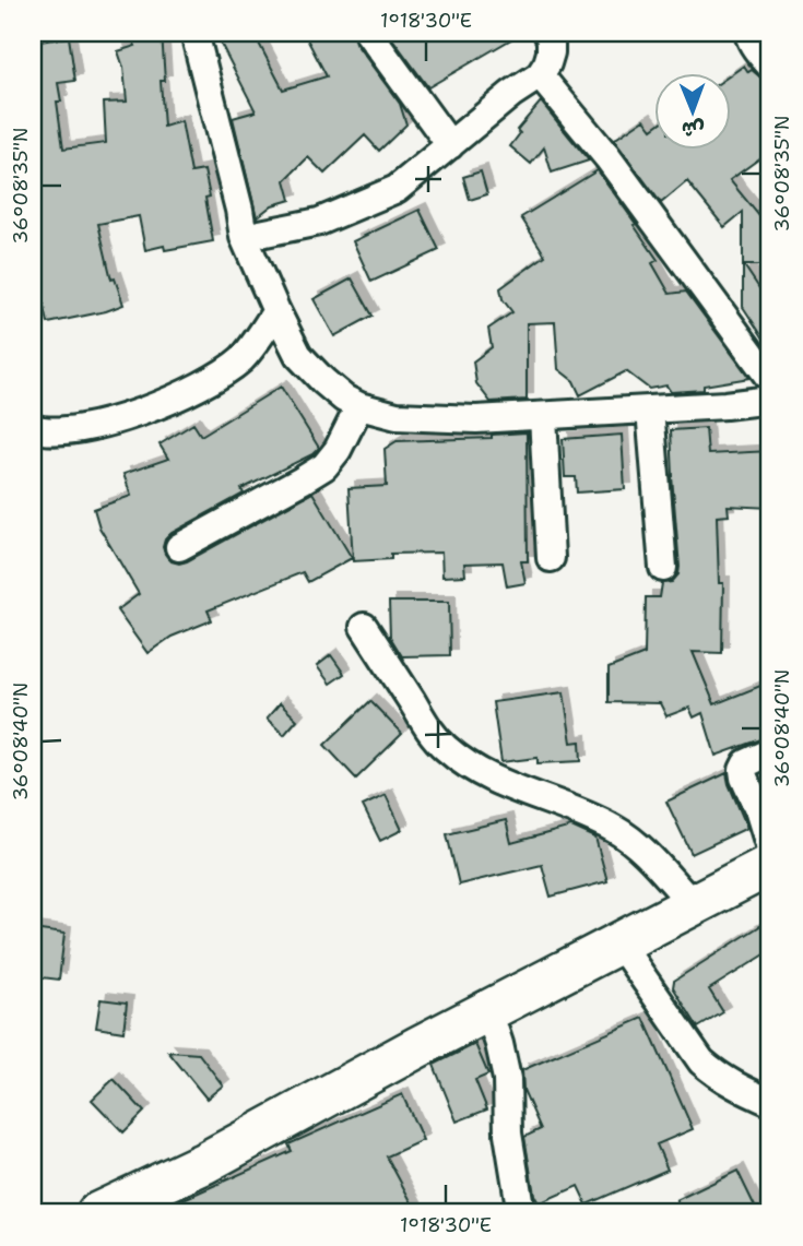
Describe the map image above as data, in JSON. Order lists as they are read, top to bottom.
{
  "north": "bottom",
  "coordinates": ["1°18'30\"E", "36°08'35\"N", "36°08'40\"N"]
}
